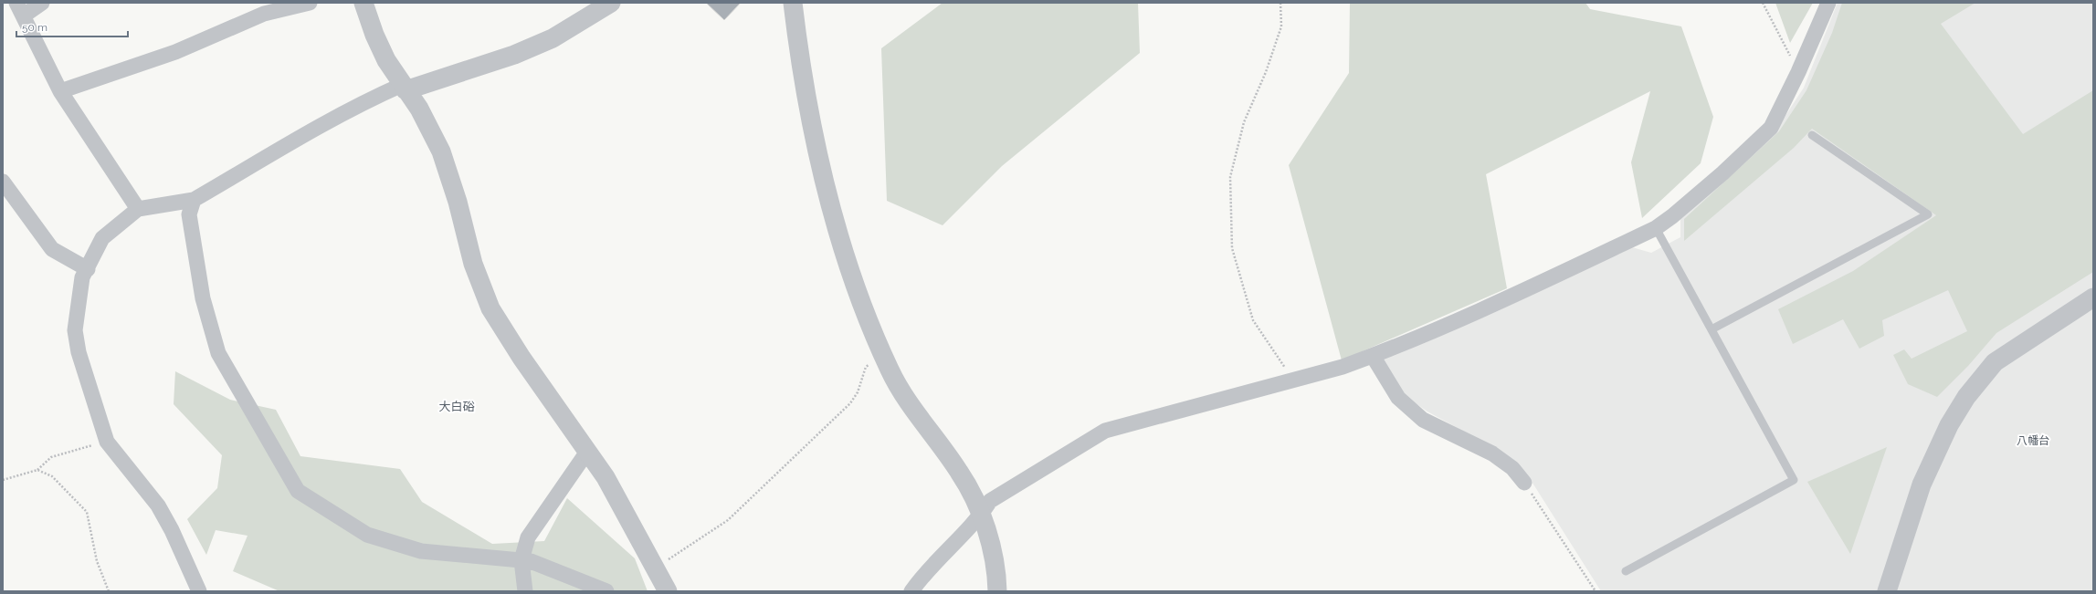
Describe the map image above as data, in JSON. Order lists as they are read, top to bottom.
{
  "districts": ["大白硲", "八幡台"],
  "scale_bar": "50 m"
}
